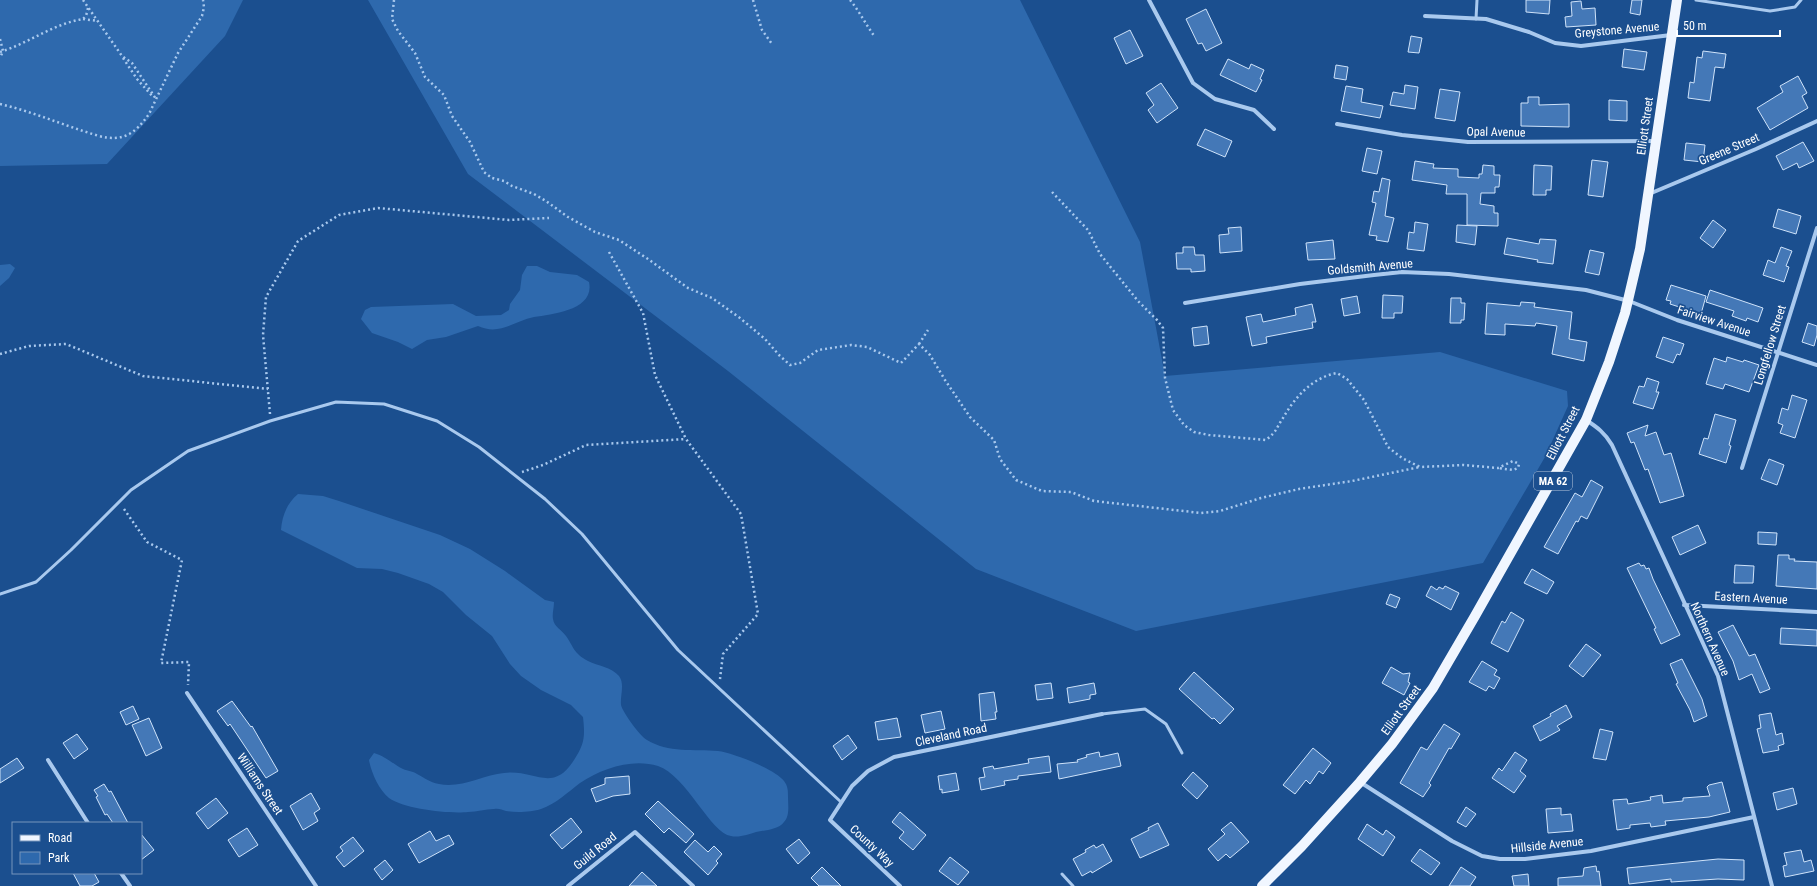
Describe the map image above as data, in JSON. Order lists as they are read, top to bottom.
{
  "streets": {
    "main road": ["Elliott Street", "MA 62"],
    "street": [
      "Greystone Avenue",
      "Opal Avenue",
      "Greene Street",
      "Goldsmith Avenue",
      "Fairview Avenue",
      "Longfellow Street",
      "Eastern Avenue",
      "Northern Avenue",
      "Cleveland Road",
      "Williams Street",
      "Hillside Avenue",
      "County Way",
      "Guild Road"
    ]
  },
  "crossings": [
    ["Greystone Avenue", "Elliott Street"],
    ["Elliott Street", "Opal Avenue"],
    ["Elliott Street", "Greene Street"],
    ["Elliott Street", "Goldsmith Avenue"],
    ["Elliott Street", "Fairview Avenue"],
    ["Elliott Street", "Northern Avenue"],
    ["Elliott Street", "Hillside Avenue"],
    ["Goldsmith Avenue", "Fairview Avenue"],
    ["Fairview Avenue", "Longfellow Street"],
    ["Eastern Avenue", "Northern Avenue"],
    ["Northern Avenue", "Hillside Avenue"],
    ["Cleveland Road", "County Way"]
  ],
  "legend": ["Road", "Park"],
  "scale_bar": "50 m"
}
